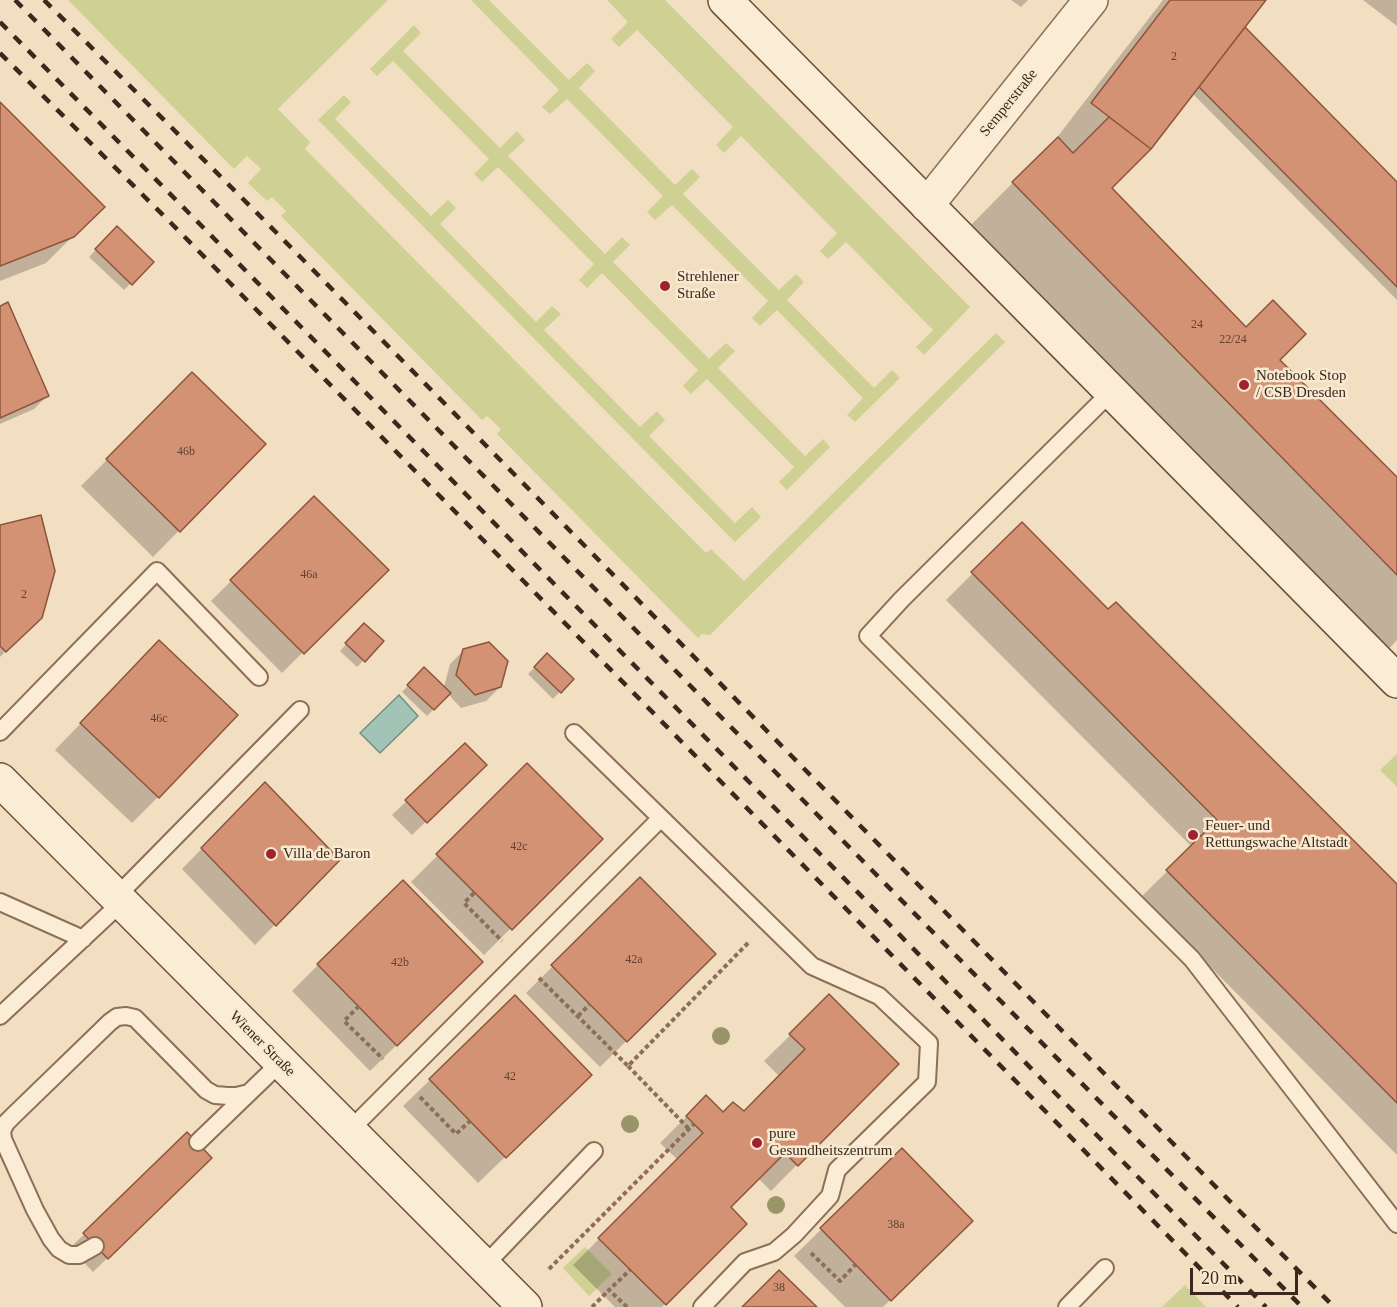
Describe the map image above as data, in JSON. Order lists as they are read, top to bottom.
{
  "streets": {
    "street": ["Semperstraße", "Wiener Straße"]
  },
  "places": [
    "Strehlener Straße",
    "Notebook Stop / CSB Dresden",
    "Feuer- und Rettungswache Altstadt",
    "Villa de Baron",
    "pure Gesundheitszentrum"
  ],
  "house_numbers": [
    "2",
    "24",
    "22/24",
    "46b",
    "46a",
    "2",
    "46c",
    "42c",
    "42a",
    "42b",
    "42",
    "38a",
    "38"
  ],
  "scale_bar": "20 m"
}
